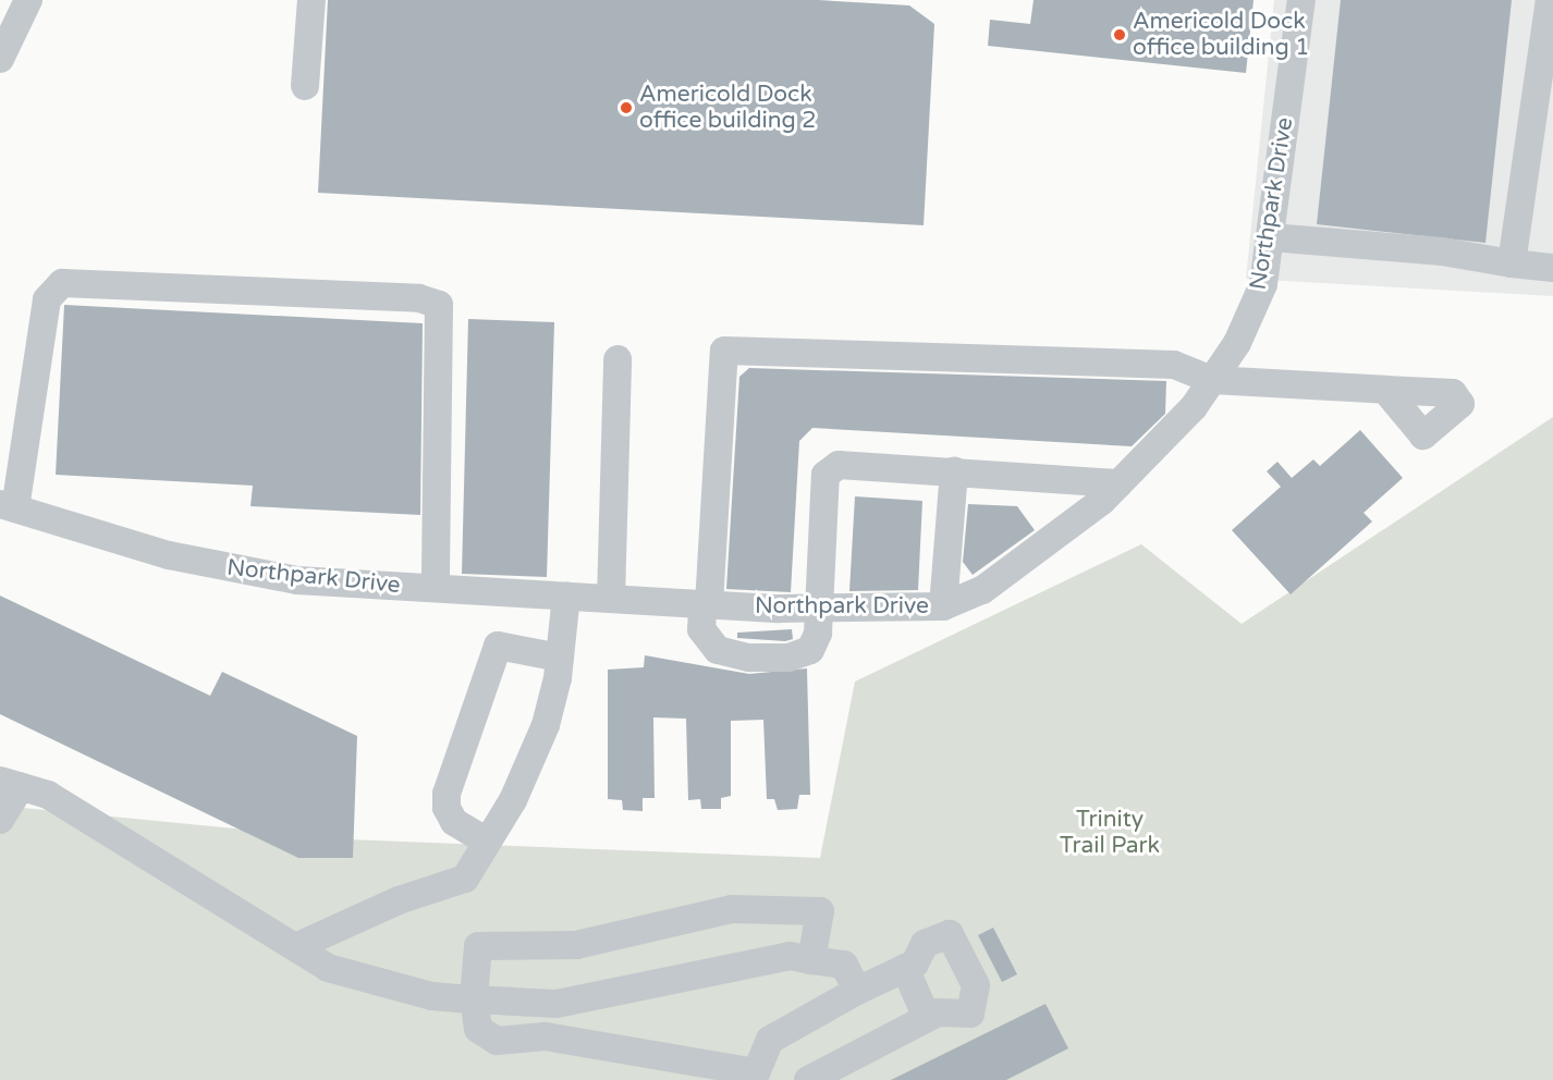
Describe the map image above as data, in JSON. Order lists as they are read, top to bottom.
{
  "streets": {
    "street": ["Northpark Drive"]
  },
  "parks": ["Trinity Trail Park"],
  "places": ["Americold Dock office building 1", "Americold Dock office building 2"]
}
